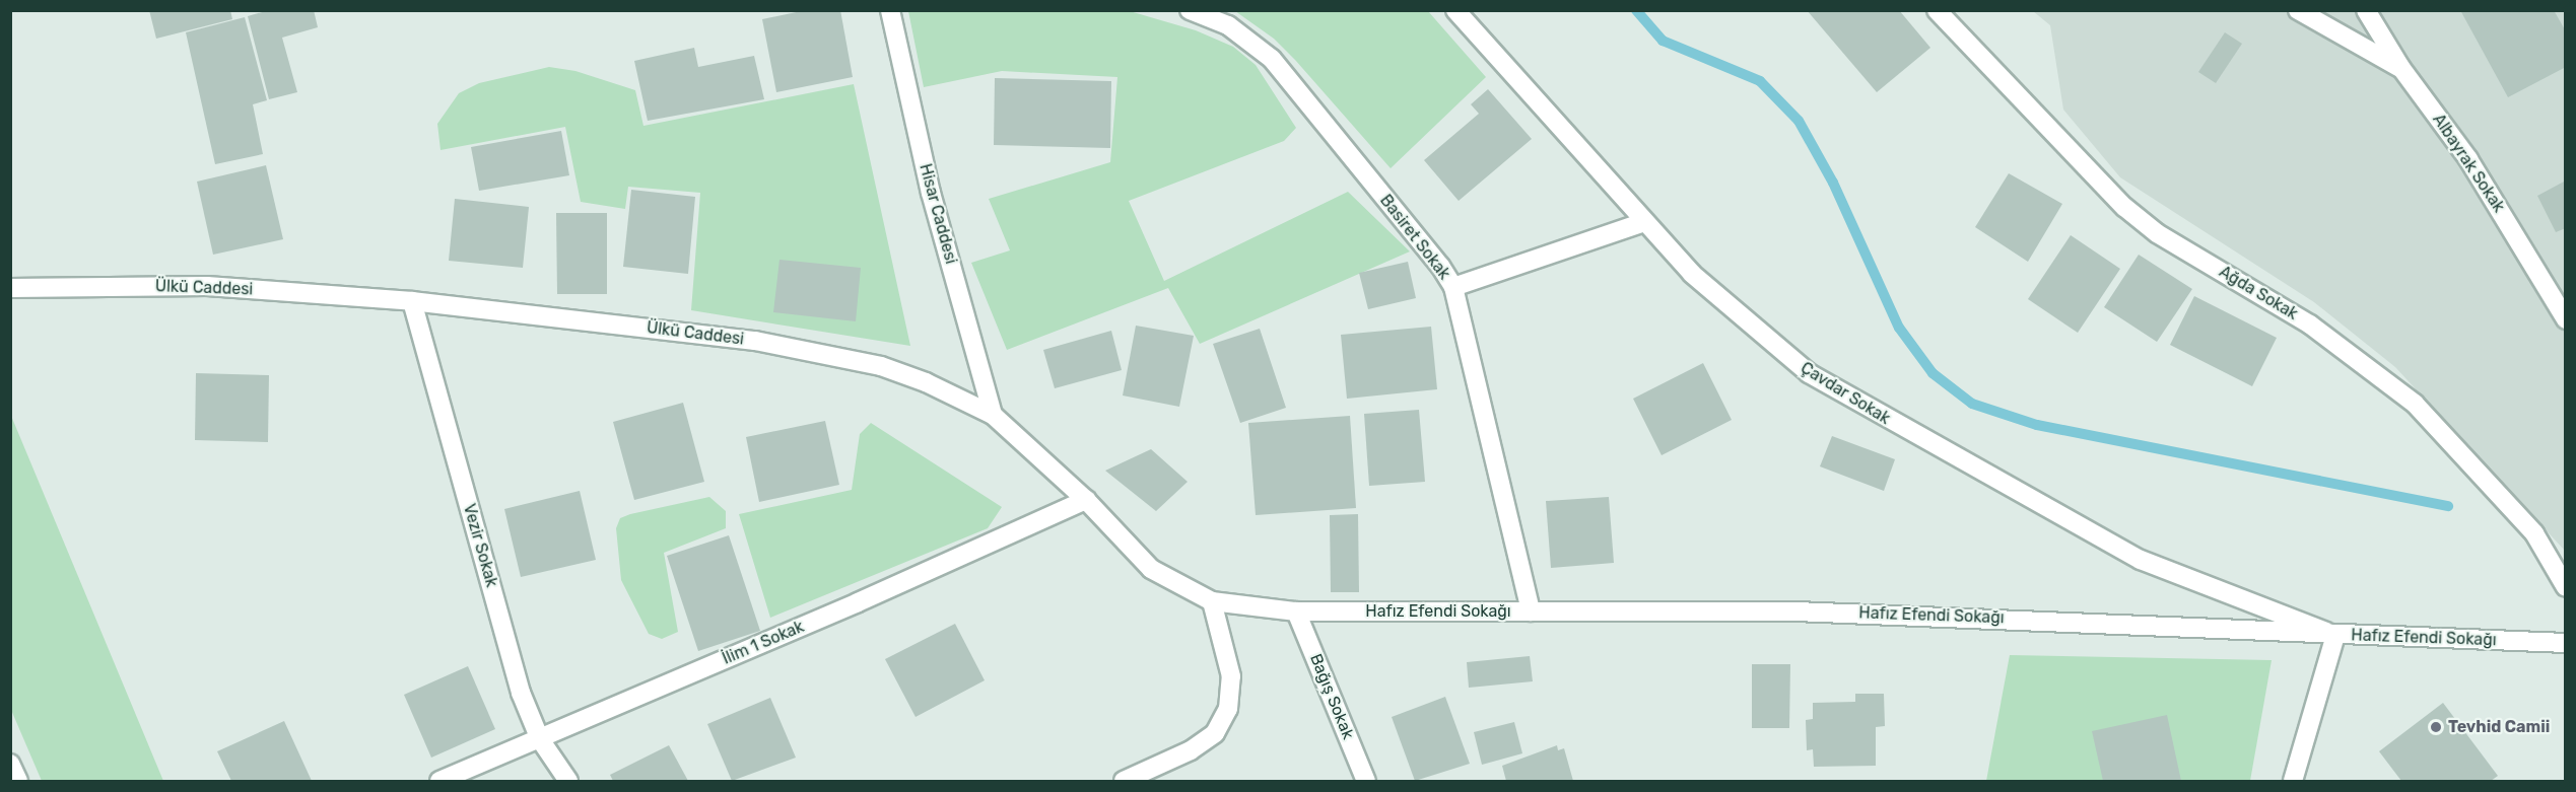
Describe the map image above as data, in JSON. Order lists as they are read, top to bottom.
{
  "streets": {
    "street": [
      "Albayrak Sokak",
      "Hisar Caddesi",
      "Basiret Sokak",
      "Ülkü Caddesi",
      "Ağda Sokak",
      "Çavdar Sokak",
      "Vezir Sokak",
      "Hafız Efendi Sokağı",
      "İlim 1 Sokak",
      "Bağış Sokak"
    ]
  },
  "crossings": [
    ["Hisar Caddesi", "Ülkü Caddesi"],
    ["Basiret Sokak", "Hafız Efendi Sokağı"],
    ["Ülkü Caddesi", "Vezir Sokak"],
    ["Ülkü Caddesi", "Hafız Efendi Sokağı"],
    ["Ülkü Caddesi", "İlim 1 Sokak"],
    ["Ülkü Caddesi", "Bağış Sokak"],
    ["Çavdar Sokak", "Hafız Efendi Sokağı"],
    ["Vezir Sokak", "İlim 1 Sokak"],
    ["Hafız Efendi Sokağı", "Bağış Sokak"]
  ],
  "places": ["Tevhid Camii"]
}
